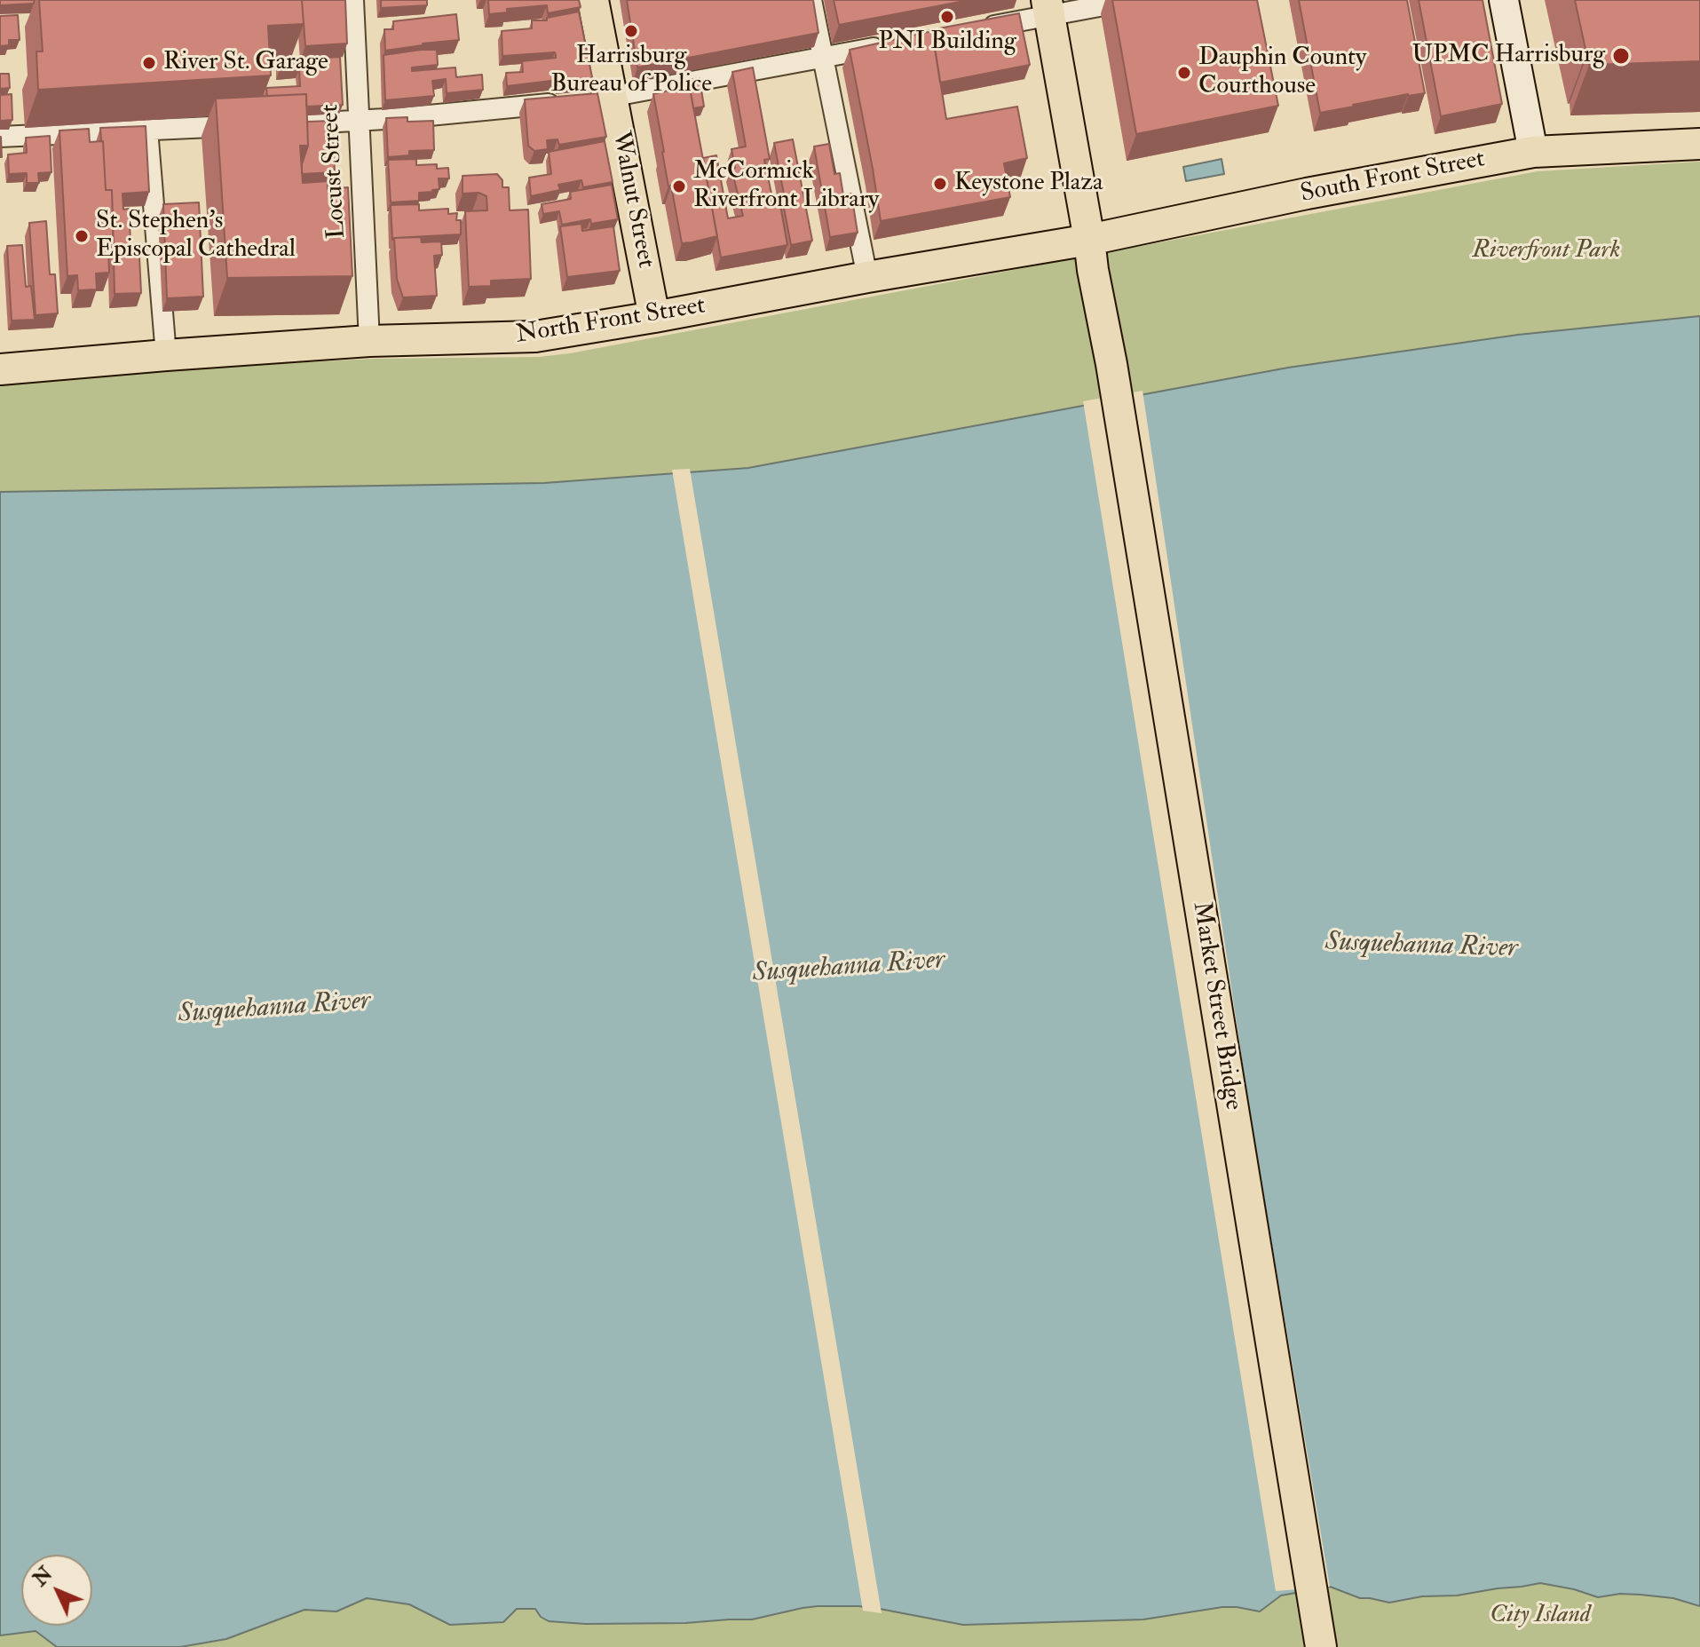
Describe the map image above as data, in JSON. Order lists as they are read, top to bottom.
{
  "streets": {
    "main road": [
      "South Front Street",
      "Walnut Street",
      "North Front Street",
      "Market Street Bridge"
    ],
    "street": ["Locust Street"]
  },
  "crossings": [
    ["Locust Street", "North Front Street"],
    ["South Front Street", "North Front Street"],
    ["South Front Street", "Market Street Bridge"],
    ["Walnut Street", "North Front Street"],
    ["North Front Street", "Market Street Bridge"]
  ],
  "water": ["Susquehanna River"],
  "parks": ["Riverfront Park", "City Island"],
  "places": [
    "PNI Building",
    "Harrisburg Bureau of Police",
    "UPMC Harrisburg",
    "River St. Garage",
    "Dauphin County Courthouse",
    "Keystone Plaza",
    "McCormick Riverfront Library",
    "St. Stephen’s Episcopal Cathedral"
  ],
  "north": "top left"
}
